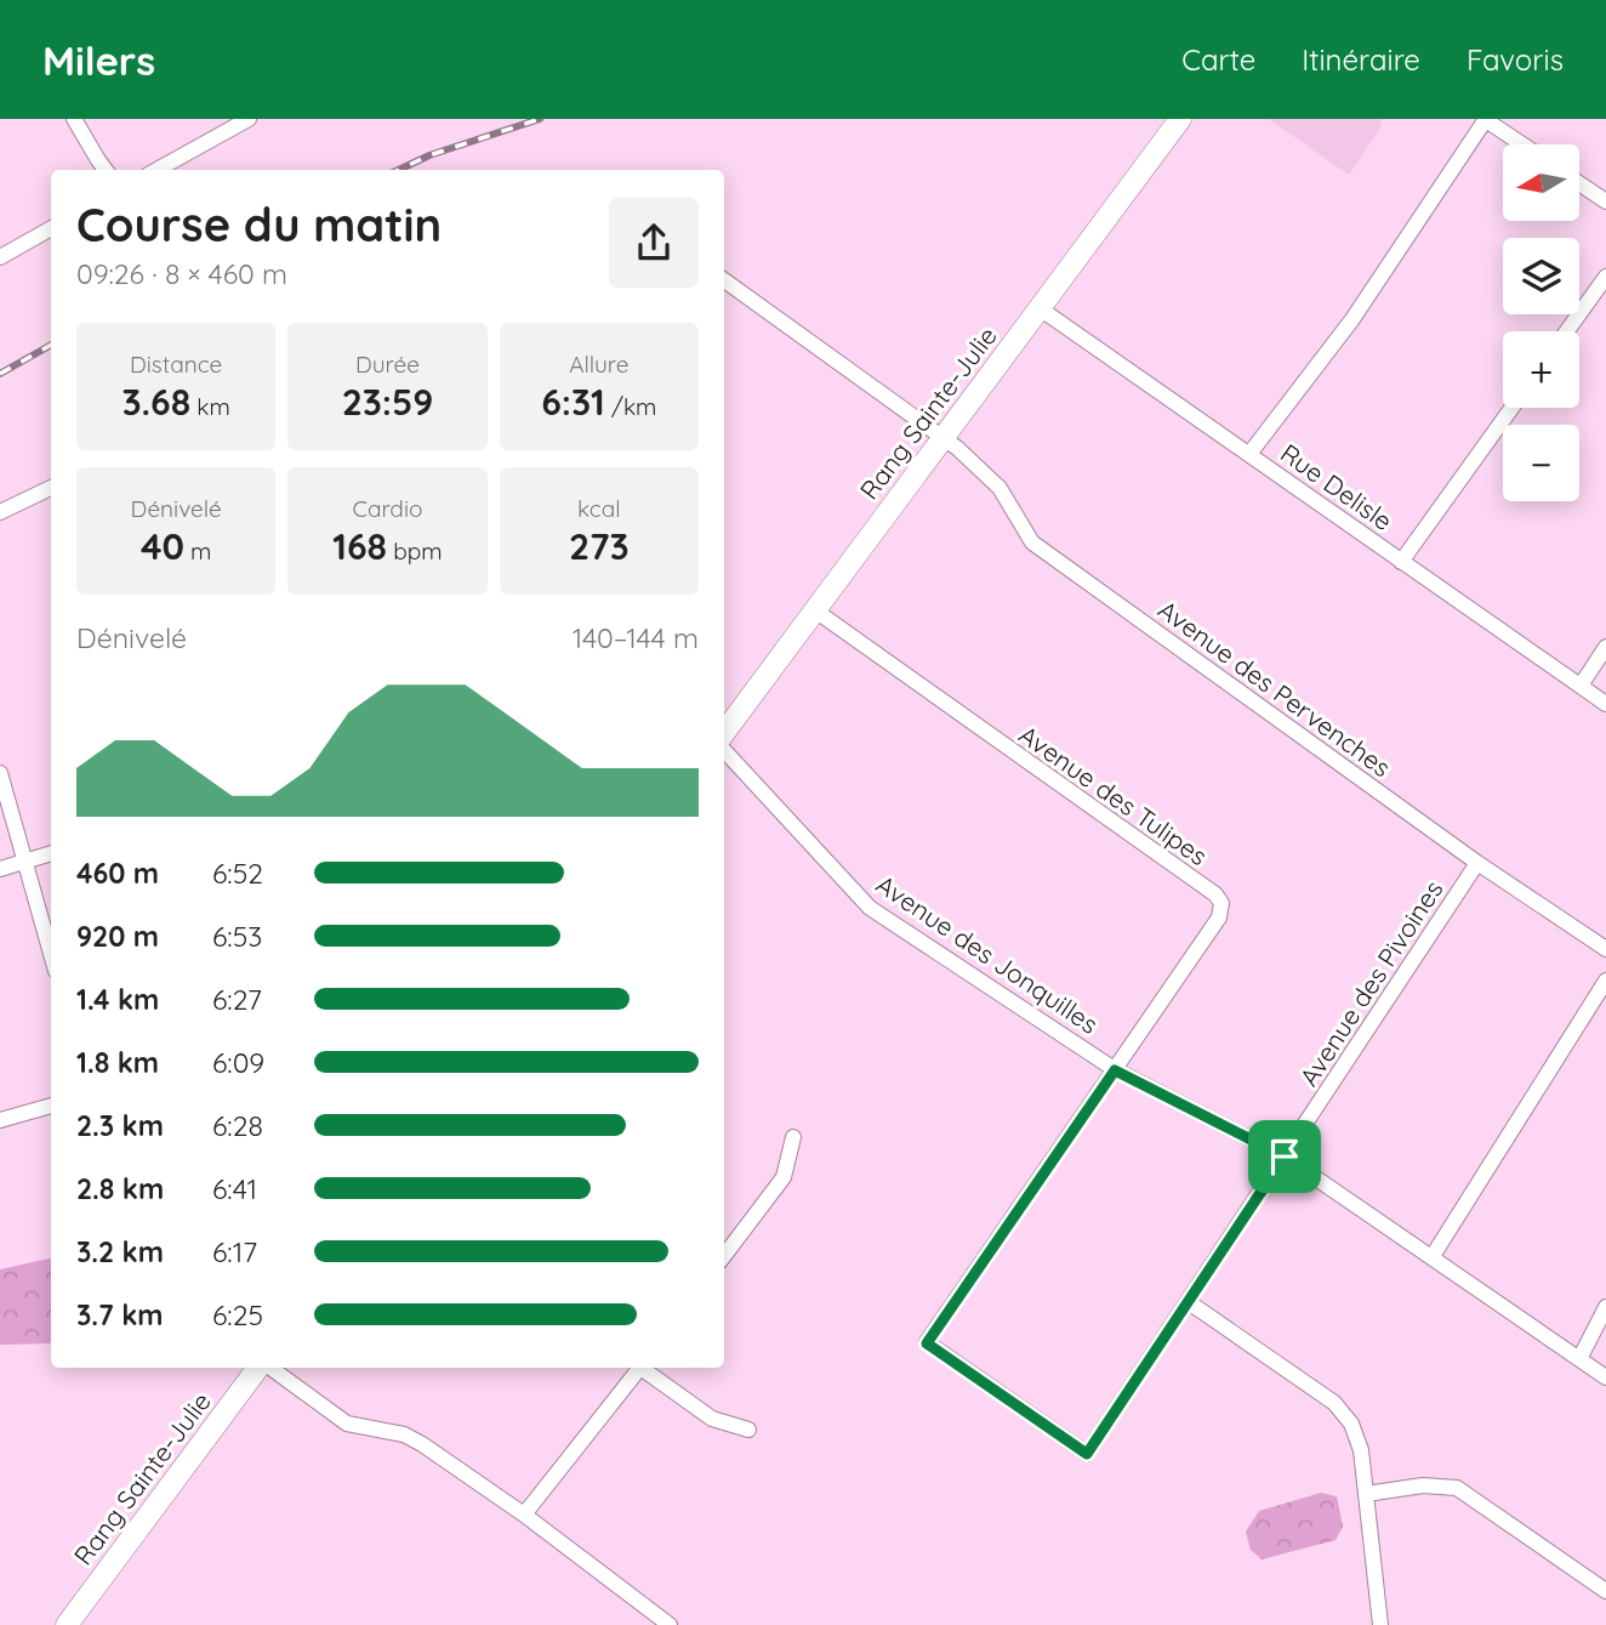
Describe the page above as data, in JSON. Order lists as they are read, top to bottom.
{
  "streets": {
    "street": [
      "Rang Sainte-Julie",
      "Rue Delisle",
      "Avenue des Pervenches",
      "Avenue des Tulipes",
      "Avenue des Jonquilles",
      "Avenue des Pivoines"
    ]
  },
  "crossings": [
    ["Rang Sainte-Julie", "Rue Delisle"],
    ["Rang Sainte-Julie", "Avenue des Pervenches"],
    ["Rang Sainte-Julie", "Avenue des Tulipes"],
    ["Avenue des Pervenches", "Avenue des Pivoines"],
    ["Avenue des Tulipes", "Avenue des Jonquilles"],
    ["Avenue des Tulipes", "Avenue des Pivoines"],
    ["Avenue des Jonquilles", "Avenue des Pivoines"]
  ],
  "north": "left",
  "page": {
    "header": "Milers",
    "nav": ["Carte", "Itinéraire", "Favoris"],
    "map_buttons": ["+", "−"],
    "heading": ["Course du matin", "09:26 · 8 × 460 m"],
    "stats": [
      ["Distance", "3.68 km"],
      ["Durée", "23:59"],
      ["Allure", "6:31 /km"],
      ["Dénivelé", "40 m"],
      ["Cardio", "168 bpm"],
      ["kcal", "273"]
    ],
    "chart": ["Dénivelé", "140–144 m"],
    "list": [
      {
        "name": "460 m",
        "note": "6:52"
      },
      {
        "name": "920 m",
        "note": "6:53"
      },
      {
        "name": "1.4 km",
        "note": "6:27"
      },
      {
        "name": "1.8 km",
        "note": "6:09"
      },
      {
        "name": "2.3 km",
        "note": "6:28"
      },
      {
        "name": "2.8 km",
        "note": "6:41"
      },
      {
        "name": "3.2 km",
        "note": "6:17"
      },
      {
        "name": "3.7 km",
        "note": "6:25"
      }
    ]
  }
}
